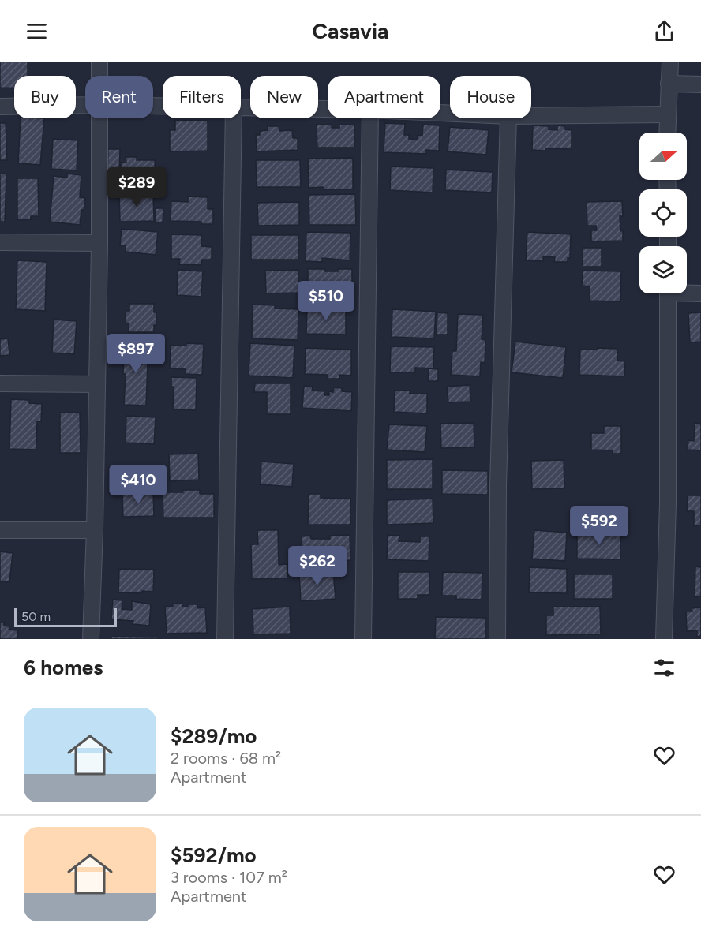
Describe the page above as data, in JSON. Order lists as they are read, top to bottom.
{
  "scale_bar": "50 m",
  "north": "right",
  "page": {
    "header": "Casavia",
    "chip": [
      "Buy",
      "Rent",
      "Filters",
      "New",
      "Apartment",
      "House"
    ],
    "price": [
      "$289",
      "$510",
      "$897",
      "$410",
      "$592",
      "$262"
    ],
    "scale": "50 m",
    "heading": "6 homes",
    "list": [
      {
        "name": "$289/mo",
        "note": "2 rooms · 68 m² · Apartment"
      },
      {
        "name": "$592/mo",
        "note": "3 rooms · 107 m² · Apartment"
      }
    ]
  }
}
